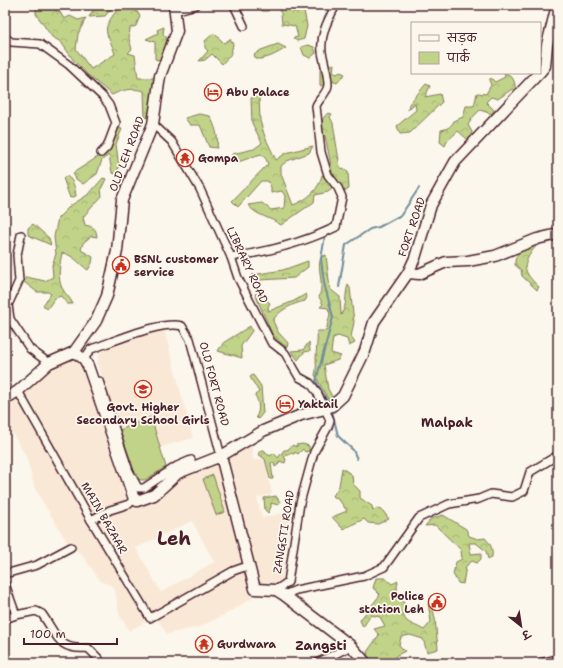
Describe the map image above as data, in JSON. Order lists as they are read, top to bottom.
{
  "streets": {
    "street": [
      "OLD LEH ROAD",
      "FORT ROAD",
      "LIBRARY ROAD",
      "OLD FORT ROAD",
      "MAIN BAZAAR",
      "ZANGSTI ROAD"
    ]
  },
  "crossings": [
    ["OLD LEH ROAD", "LIBRARY ROAD"],
    ["FORT ROAD", "LIBRARY ROAD"],
    ["FORT ROAD", "ZANGSTI ROAD"],
    ["LIBRARY ROAD", "ZANGSTI ROAD"],
    ["OLD FORT ROAD", "MAIN BAZAAR"],
    ["OLD FORT ROAD", "ZANGSTI ROAD"]
  ],
  "districts": ["Malpak", "Leh", "Zangsti"],
  "places": {
    "hotel": ["Abu Palace", "Yaktail"],
    "temple": ["Gompa", "Gurdwara"],
    "public building": ["BSNL customer service", "Police station Leh"],
    "school or university": ["Govt. Higher Secondary School Girls"]
  },
  "legend": ["सड़क", "पार्क"],
  "scale_bar": "100 m",
  "north": "bottom right"
}
